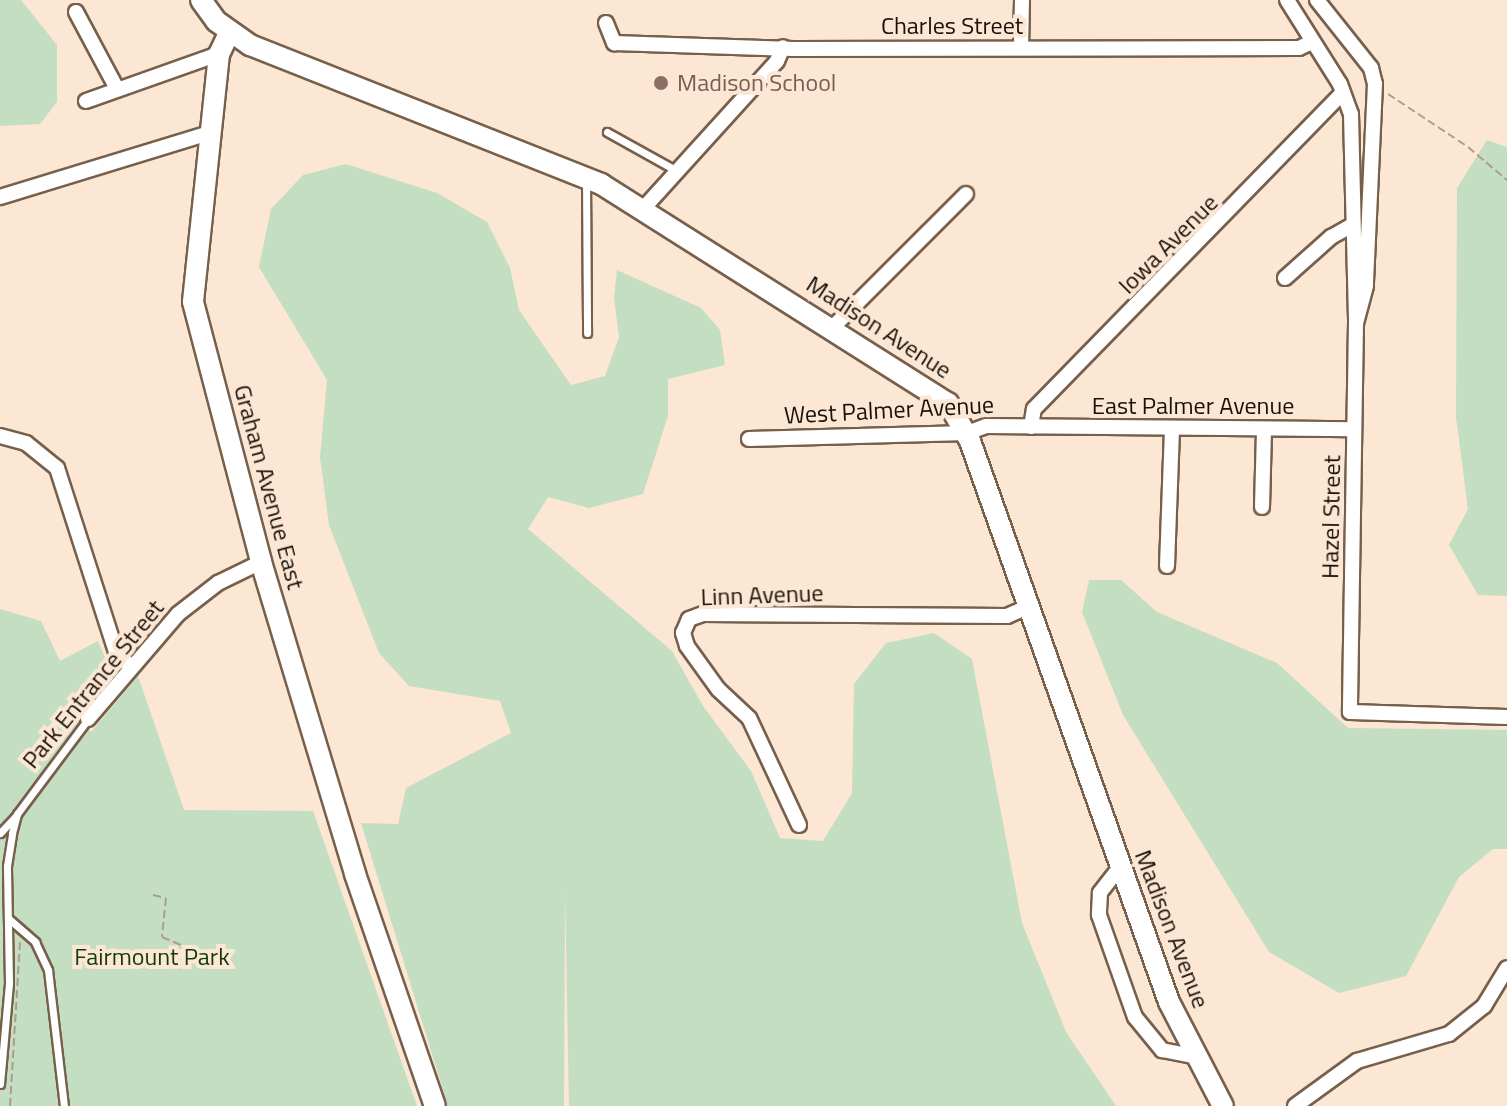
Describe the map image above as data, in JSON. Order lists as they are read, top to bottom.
{
  "streets": {
    "main road": ["Madison Avenue", "Graham Avenue East"],
    "street": [
      "Charles Street",
      "Iowa Avenue",
      "East Palmer Avenue",
      "West Palmer Avenue",
      "Hazel Street",
      "Linn Avenue",
      "Park Entrance Street"
    ]
  },
  "crossings": [
    ["Charles Street", "Hazel Street"],
    ["Iowa Avenue", "East Palmer Avenue"],
    ["Iowa Avenue", "West Palmer Avenue"],
    ["Iowa Avenue", "Hazel Street"],
    ["Madison Avenue", "West Palmer Avenue"],
    ["Madison Avenue", "Graham Avenue East"],
    ["Madison Avenue", "Linn Avenue"],
    ["East Palmer Avenue", "West Palmer Avenue"],
    ["East Palmer Avenue", "Hazel Street"],
    ["Graham Avenue East", "Park Entrance Street"]
  ],
  "parks": ["Fairmount Park"],
  "places": ["Madison School"]
}
